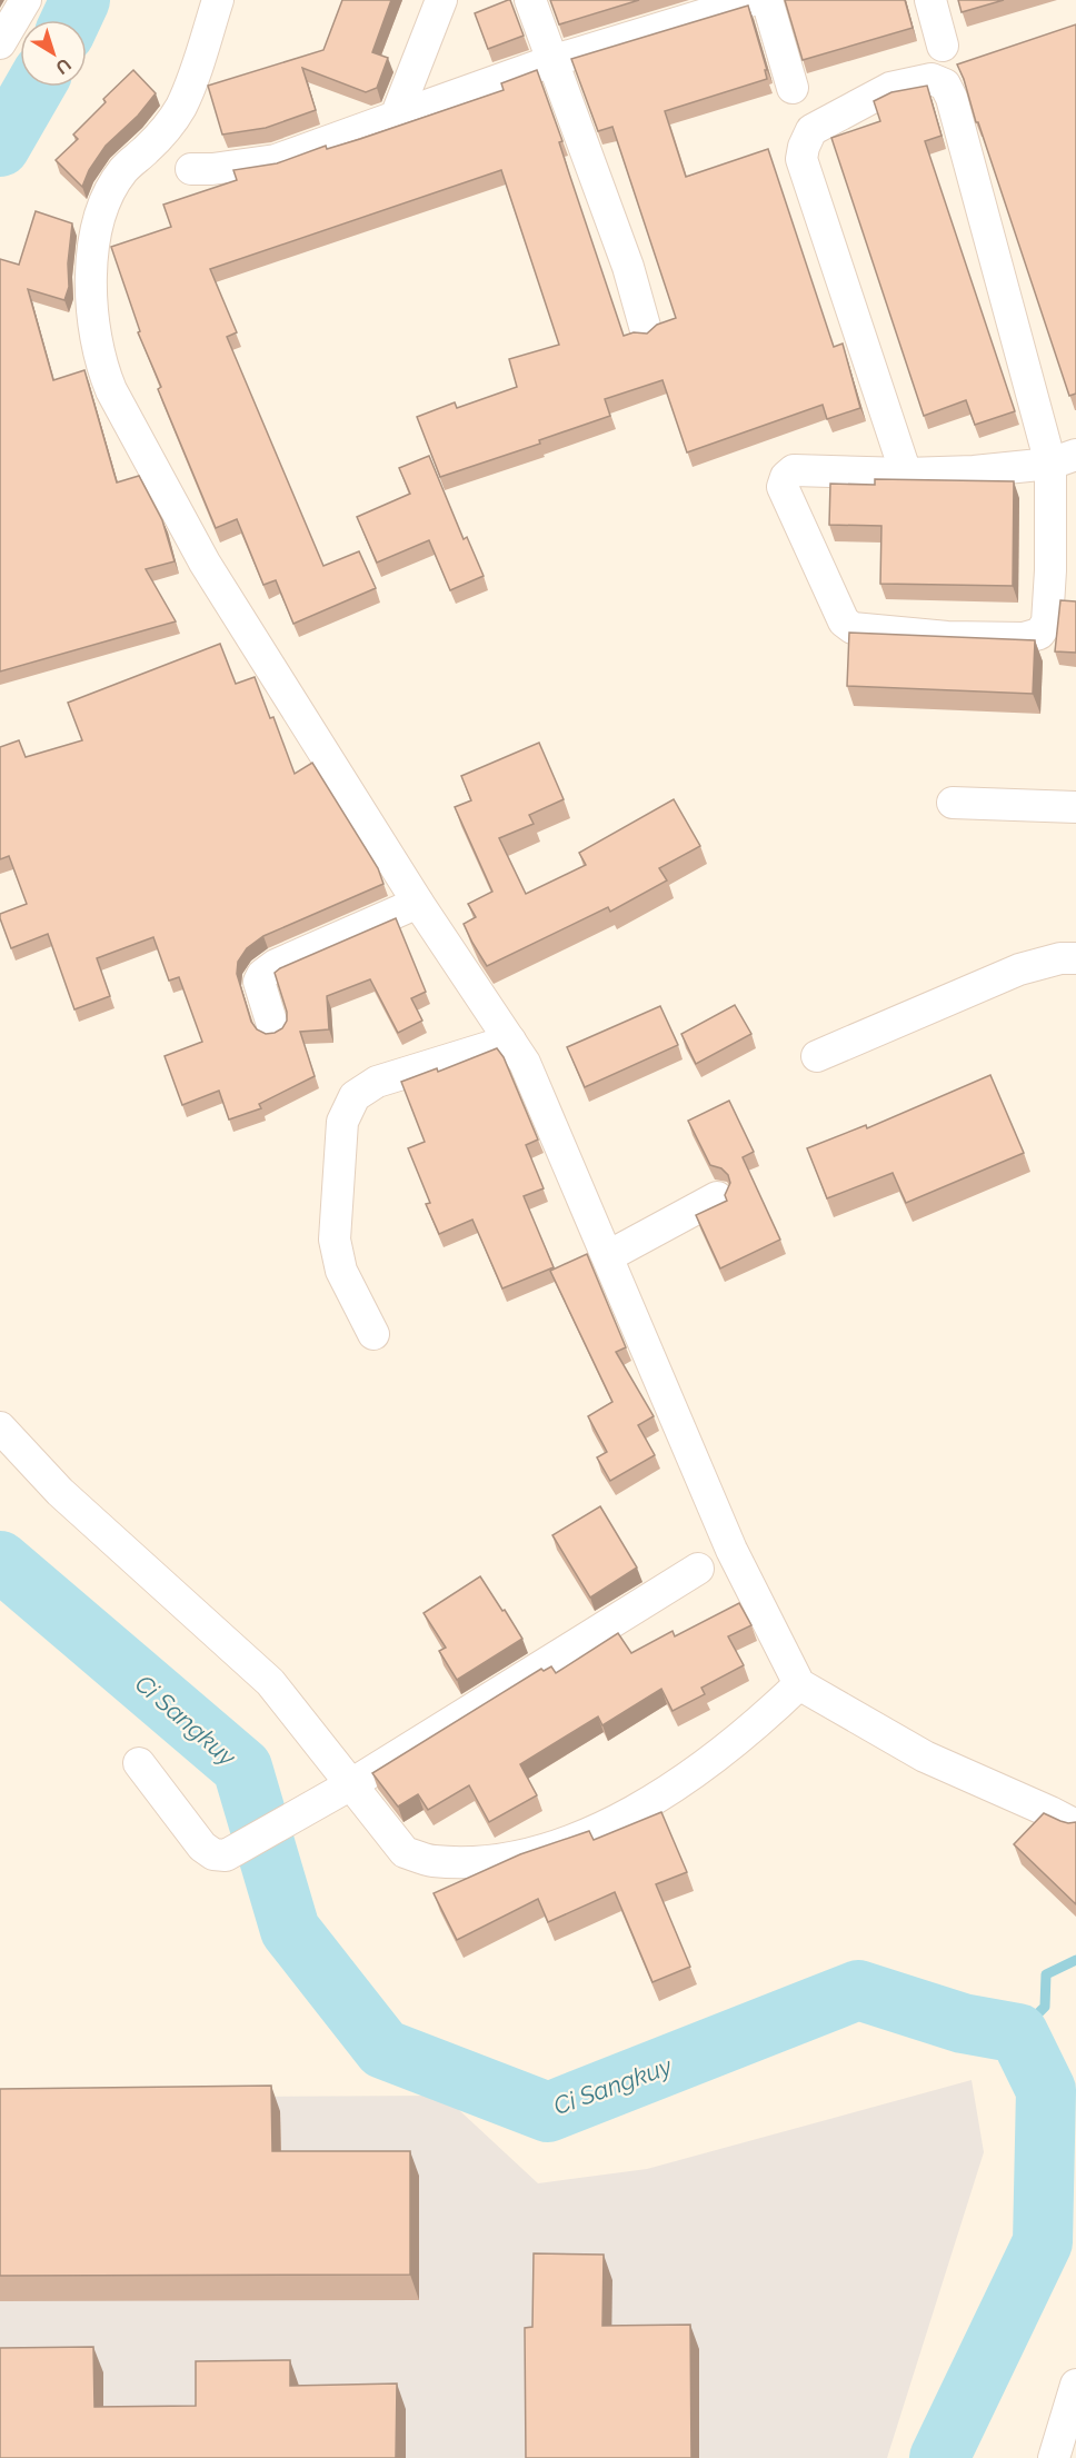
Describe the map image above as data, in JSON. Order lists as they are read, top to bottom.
{
  "water": ["Ci Sangkuy"],
  "north": "bottom right"
}
